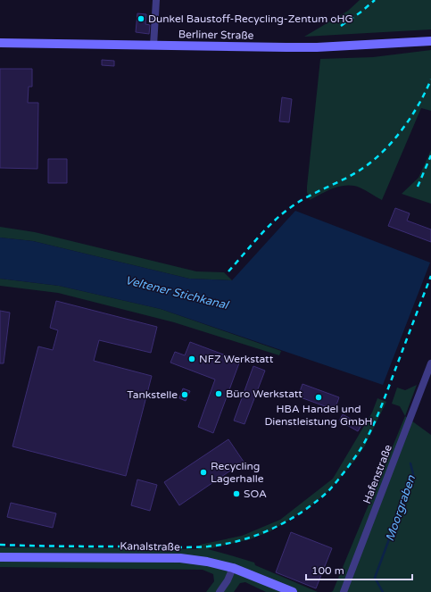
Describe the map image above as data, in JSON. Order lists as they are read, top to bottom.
{
  "streets": {
    "main road": ["Berliner Straße", "Kanalstraße"],
    "street": ["Hafenstraße"]
  },
  "water": ["Veltener Stichkanal", "Moorgraben"],
  "places": [
    "Dunkel Baustoff-Recycling-Zentum oHG",
    "NFZ Werkstatt",
    "Büro Werkstatt",
    "Tankstelle",
    "HBA Handel und Dienstleistung GmbH",
    "Recycling Lagerhalle",
    "SOA"
  ],
  "scale_bar": "100 m"
}
